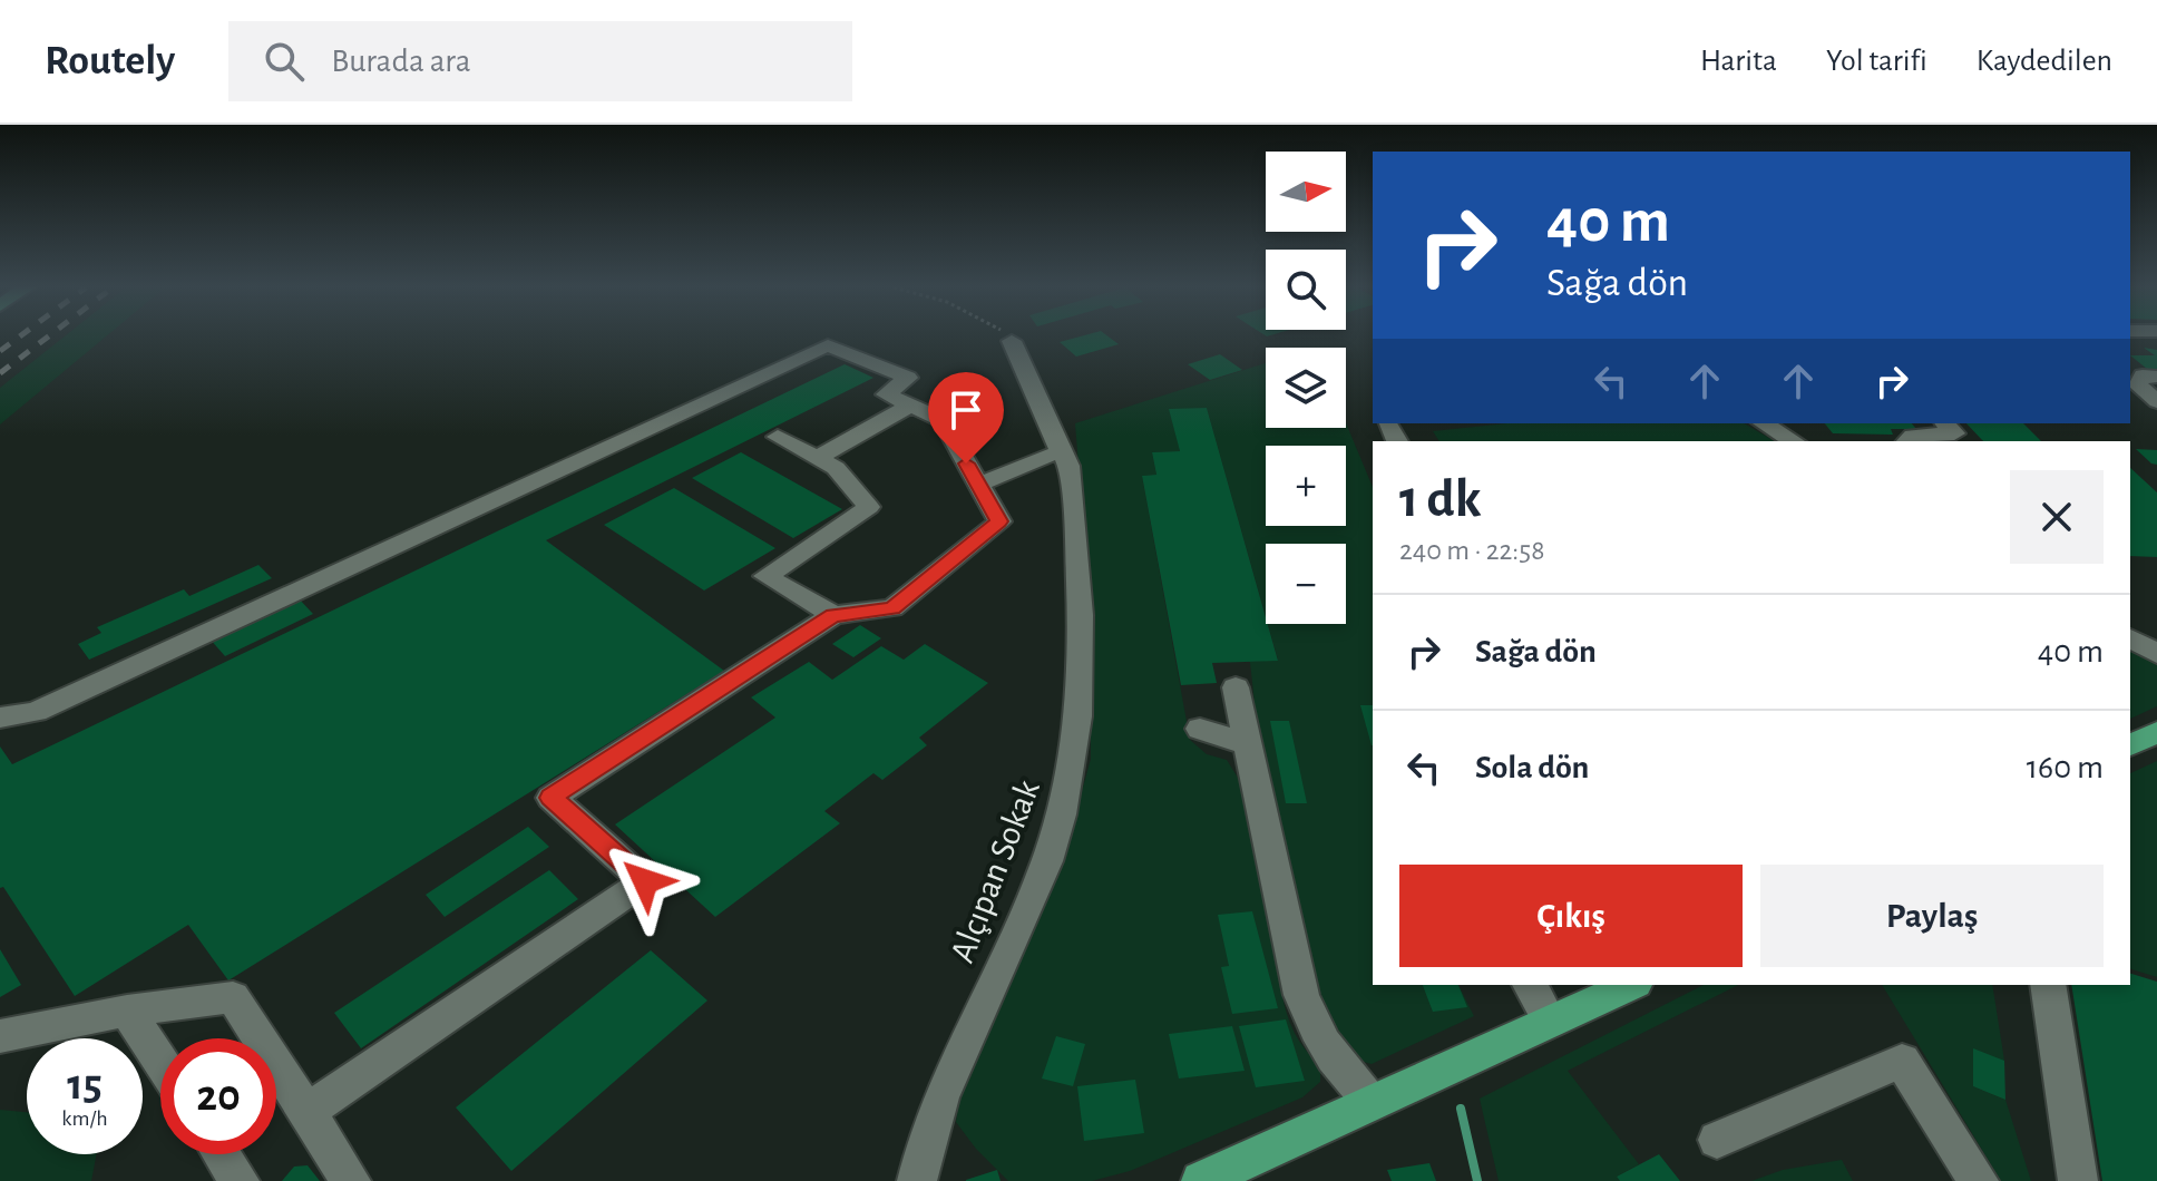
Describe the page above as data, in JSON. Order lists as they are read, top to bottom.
{
  "streets": {
    "street": ["Alçıpan Sokak"]
  },
  "north": "right",
  "page": {
    "header": "Routely",
    "search": "Burada ara",
    "nav": ["Harita", "Yol tarifi", "Kaydedilen"],
    "map_buttons": ["+", "−"],
    "turn": ["40 m", "Sağa dön"],
    "heading": ["1 dk", "240 m · 22:58"],
    "list": [
      {
        "name": "Sağa dön",
        "value": "40 m"
      },
      {
        "name": "Sola dön",
        "value": "160 m"
      }
    ],
    "buttons": ["Çıkış", "Paylaş"],
    "speed": "15 km/h",
    "limit": "20"
  }
}
